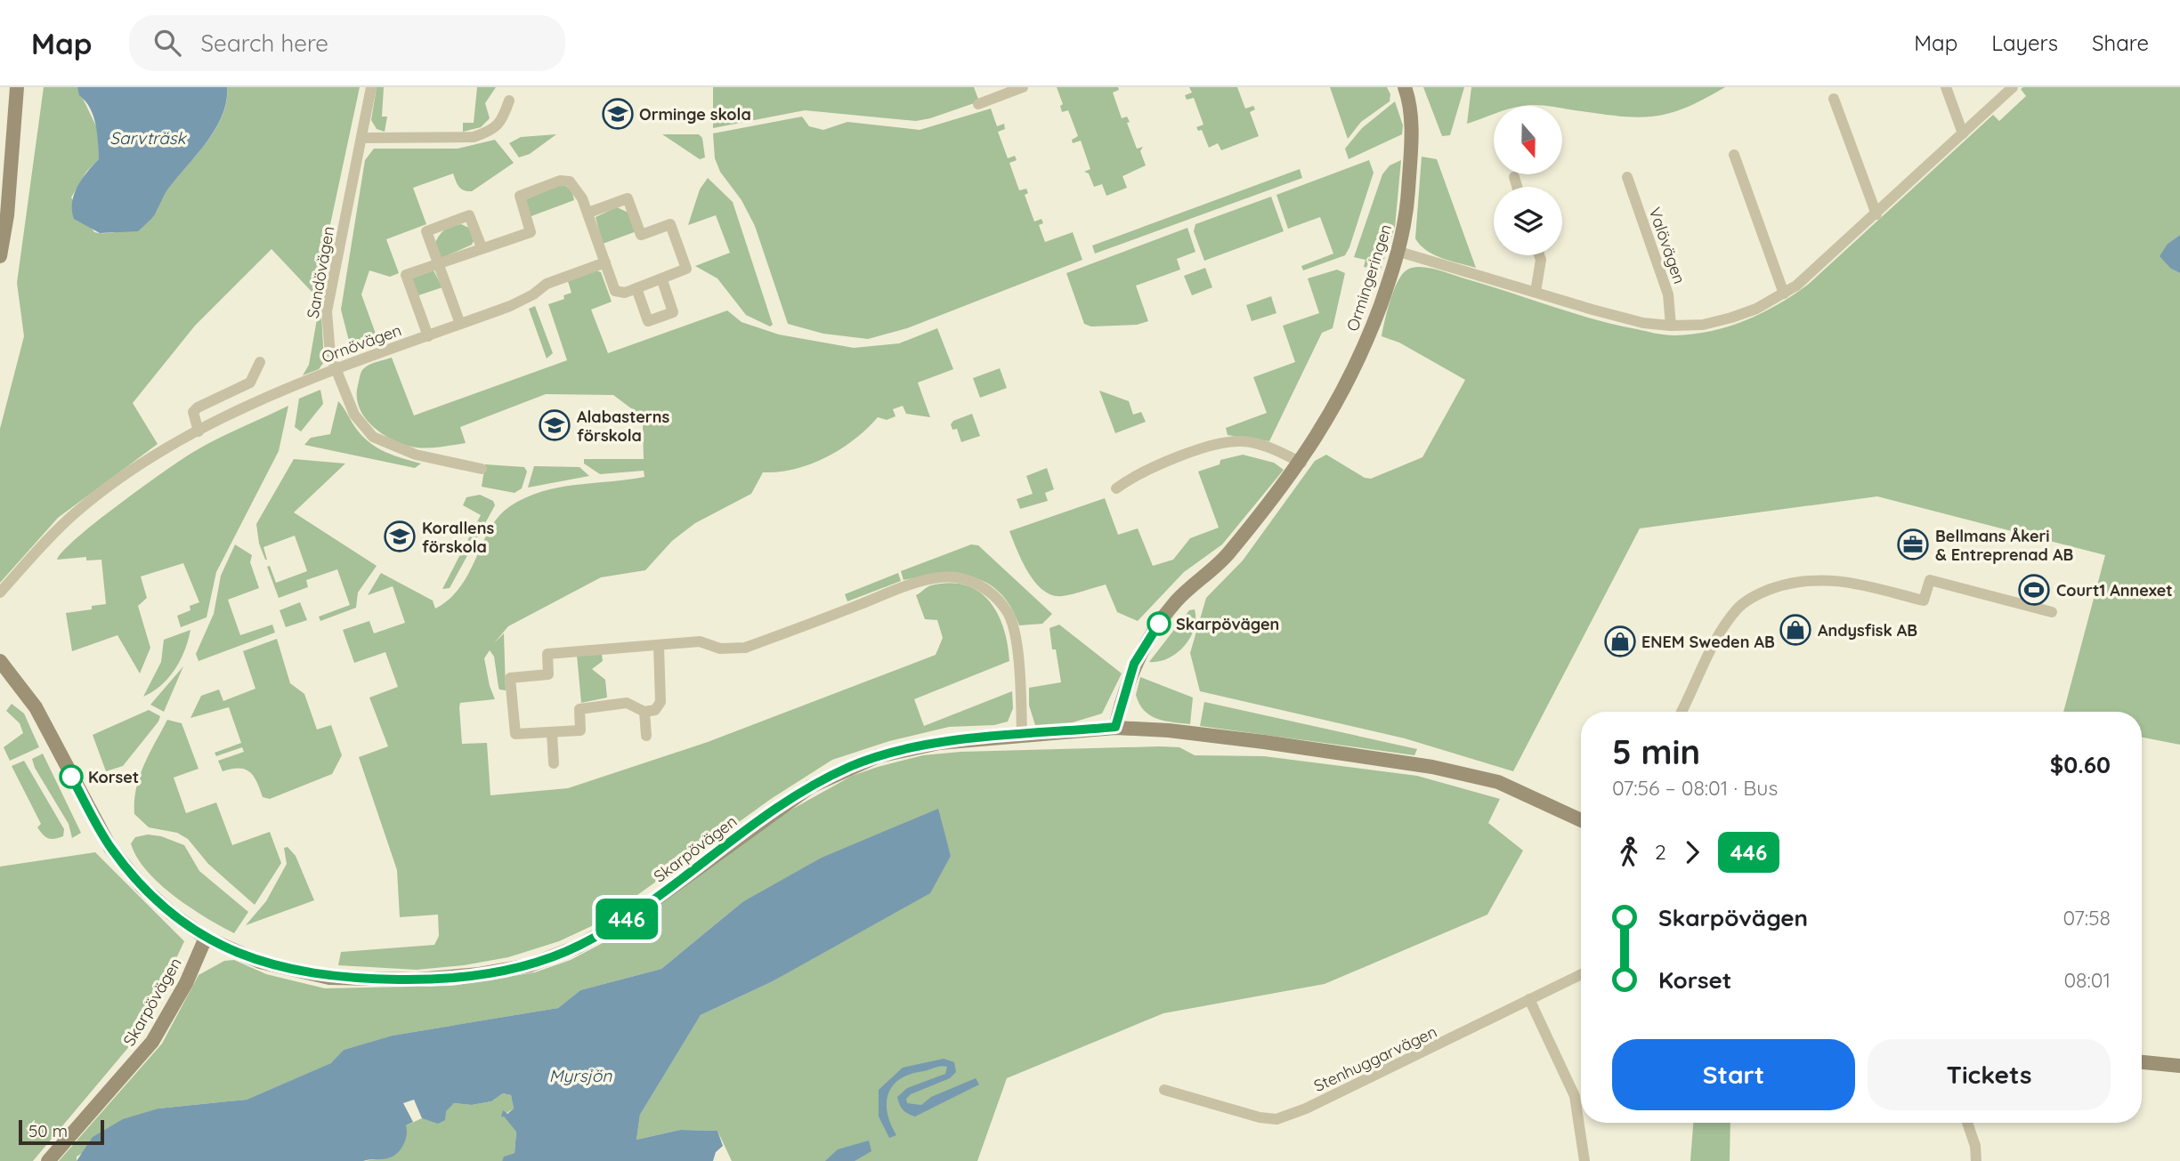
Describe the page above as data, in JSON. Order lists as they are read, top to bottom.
{
  "streets": {
    "street": [
      "Valövägen",
      "Sandövägen",
      "Ormingeringen",
      "Ornövägen",
      "Skarpövägen",
      "Stenhuggarvägen"
    ]
  },
  "crossings": [
    ["Sandövägen", "Ornövägen"],
    ["Ormingeringen", "Skarpövägen"]
  ],
  "water": ["Sarvträsk", "Myrsjön"],
  "places": {
    "school or university": ["Orminge skola", "Alabasterns förskola", "Korallens förskola"],
    "office": ["Bellmans Åkeri & Entreprenad AB"],
    "sports": ["Court1 Annexet"],
    "other": ["Skarpövägen", "Korset"],
    "shop": ["Andysfisk AB", "ENEM Sweden AB"]
  },
  "lines": ["bus line 446"],
  "scale_bar": "50 m",
  "north": "bottom",
  "page": {
    "header": "Map",
    "search": "Search here",
    "nav": ["Map", "Layers", "Share"],
    "on_map": "446",
    "heading": ["5 min", "07:56 – 08:01 · Bus", "$0.60"],
    "legs": ["2", "446"],
    "list": [
      {
        "name": "Skarpövägen",
        "value": "07:58"
      },
      {
        "name": "Korset",
        "value": "08:01"
      }
    ],
    "buttons": ["Start", "Tickets"],
    "scale": "50 m"
  }
}
